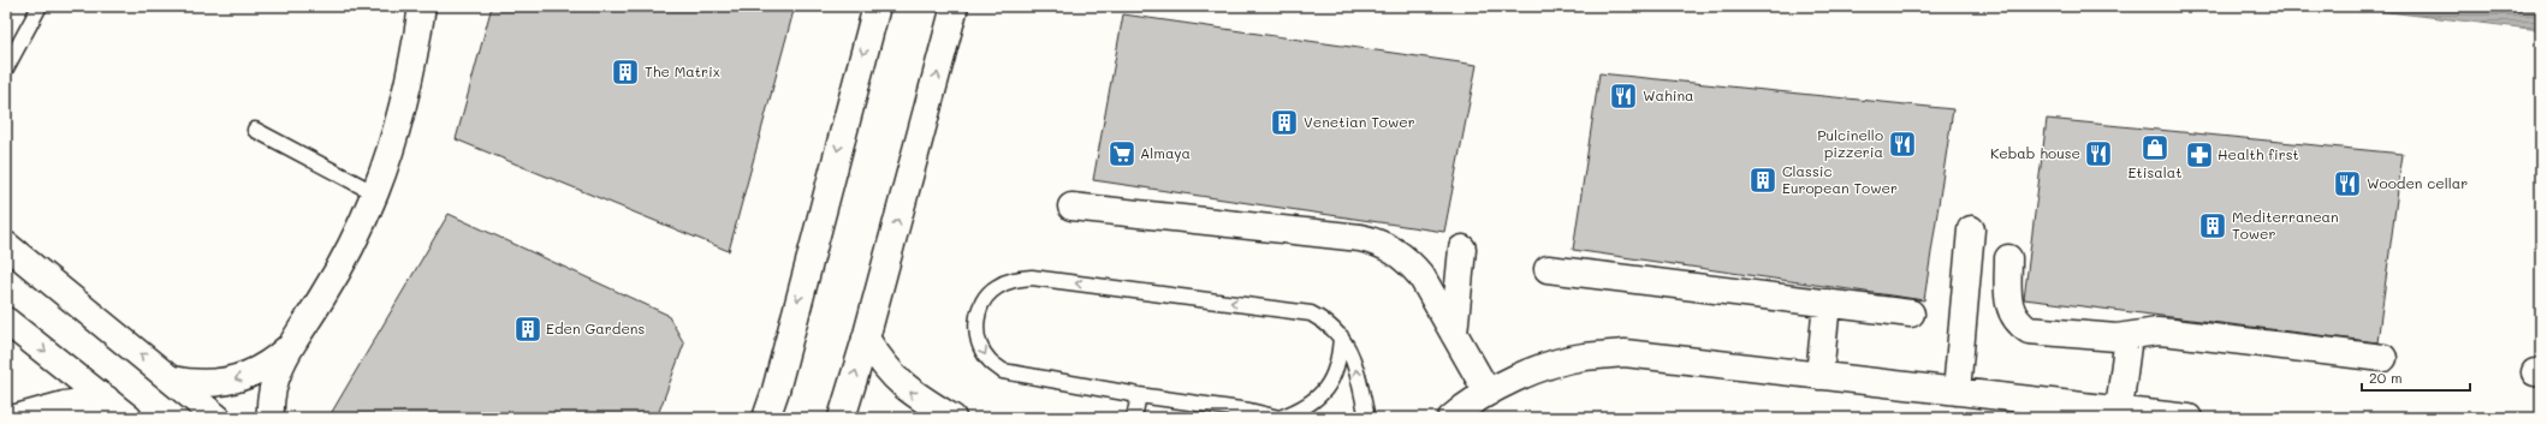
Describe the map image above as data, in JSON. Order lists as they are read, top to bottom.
{
  "places": {
    "building": [
      "The Matrix",
      "Venetian Tower",
      "Classic European Tower",
      "Mediterranean Tower",
      "Eden Gardens"
    ],
    "restaurant": [
      "Wahina",
      "Pulcinello pizzeria",
      "Kebab house",
      "Wooden cellar"
    ],
    "shop": ["Etisalat"],
    "supermarket": ["Almaya"],
    "pharmacy": ["Health first"]
  },
  "scale_bar": "20 m"
}
